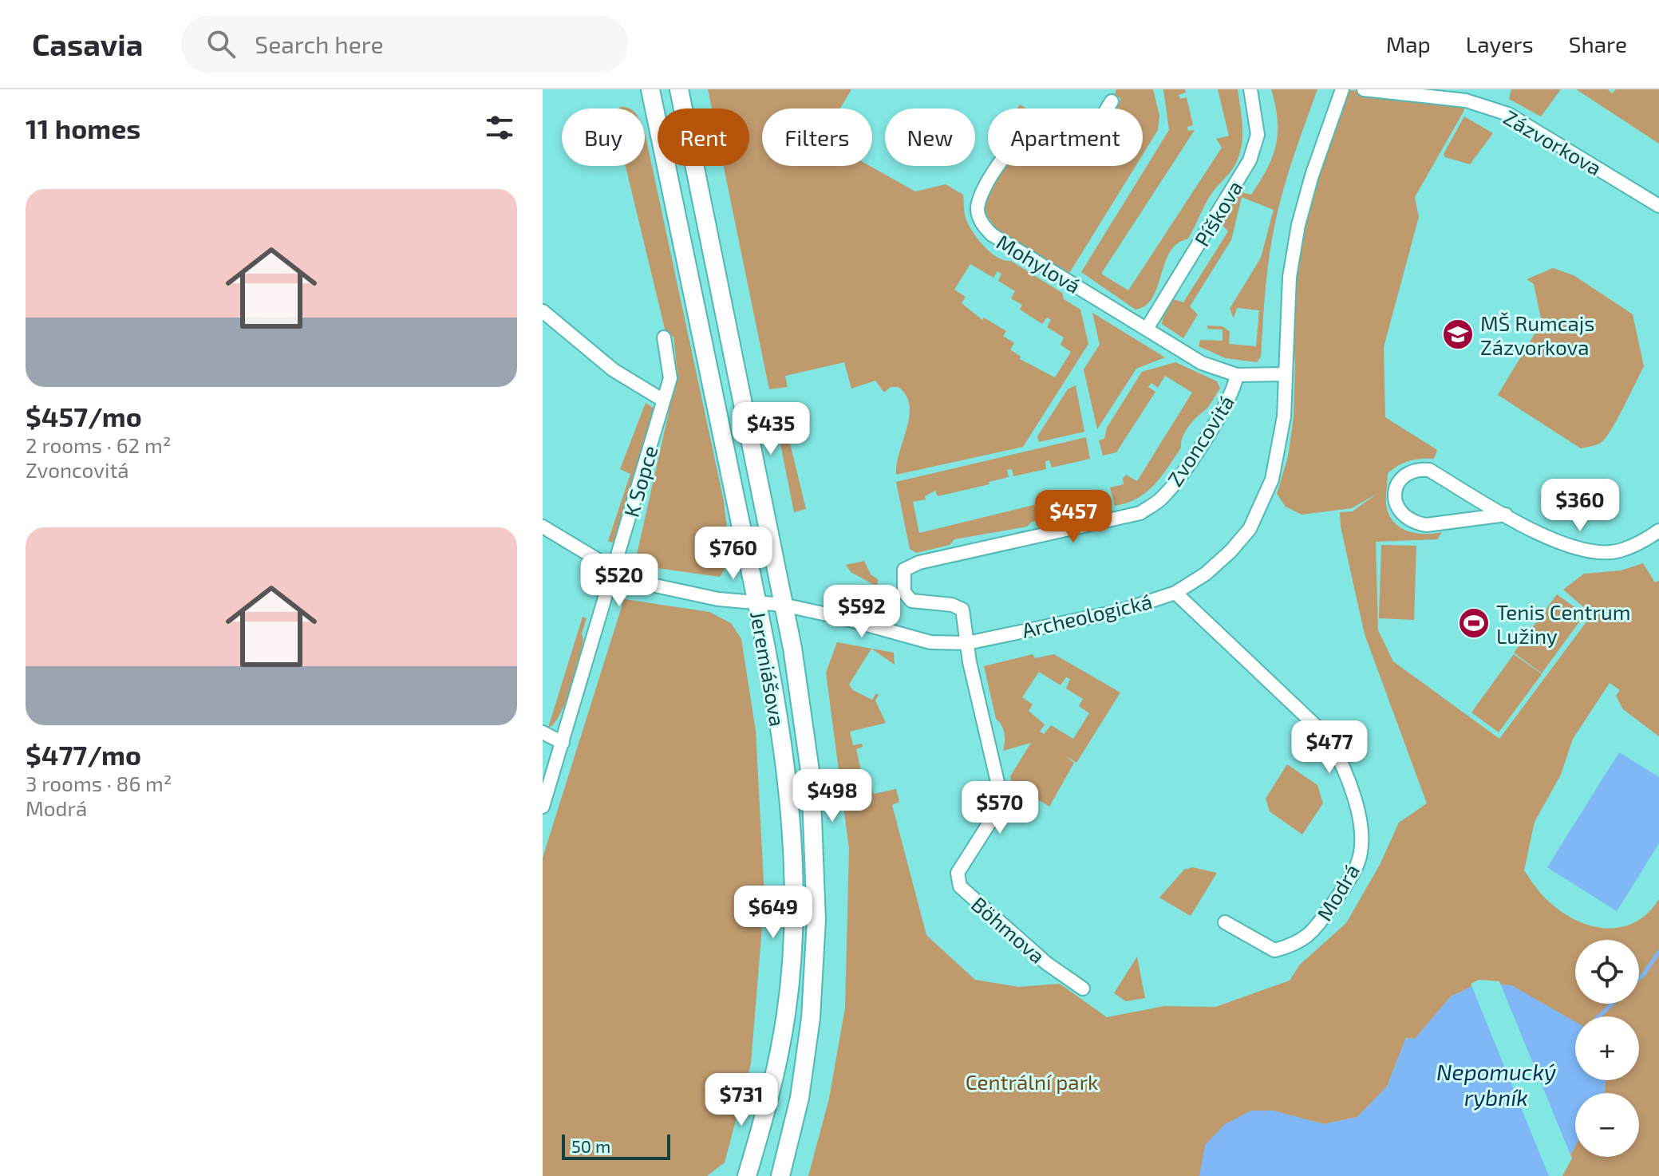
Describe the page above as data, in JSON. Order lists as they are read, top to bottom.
{
  "streets": {
    "main road": ["Jeremiášova"],
    "street": [
      "Zázvorkova",
      "Píškova",
      "Mohylová",
      "Zvoncovitá",
      "K Sopce",
      "Archeologická",
      "Modrá",
      "Böhmova"
    ]
  },
  "crossings": [
    ["Píškova", "Mohylová"],
    ["Mohylová", "Zvoncovitá"],
    ["Mohylová", "Archeologická"],
    ["Zvoncovitá", "Archeologická"],
    ["Zvoncovitá", "Böhmova"],
    ["K Sopce", "Archeologická"],
    ["Archeologická", "Jeremiášova"],
    ["Archeologická", "Modrá"],
    ["Archeologická", "Böhmova"]
  ],
  "water": ["Nepomucký rybník"],
  "parks": ["Centrální park"],
  "places": {
    "school or university": ["MŠ Rumcajs Zázvorkova"],
    "sports": ["Tenis Centrum Lužiny"]
  },
  "scale_bar": "50 m",
  "page": {
    "header": "Casavia",
    "search": "Search here",
    "nav": ["Map", "Layers", "Share"],
    "heading": "11 homes",
    "chip": [
      "Buy",
      "Rent",
      "Filters",
      "New",
      "Apartment"
    ],
    "list": [
      {
        "name": "$457/mo",
        "note": "2 rooms · 62 m² · Zvoncovitá"
      },
      {
        "name": "$477/mo",
        "note": "3 rooms · 86 m² · Modrá"
      }
    ],
    "price": [
      "$435",
      "$360",
      "$457",
      "$760",
      "$520",
      "$592",
      "$477",
      "$498",
      "$570",
      "$649",
      "$731"
    ],
    "map_buttons": ["+", "−"],
    "scale": "50 m"
  }
}
